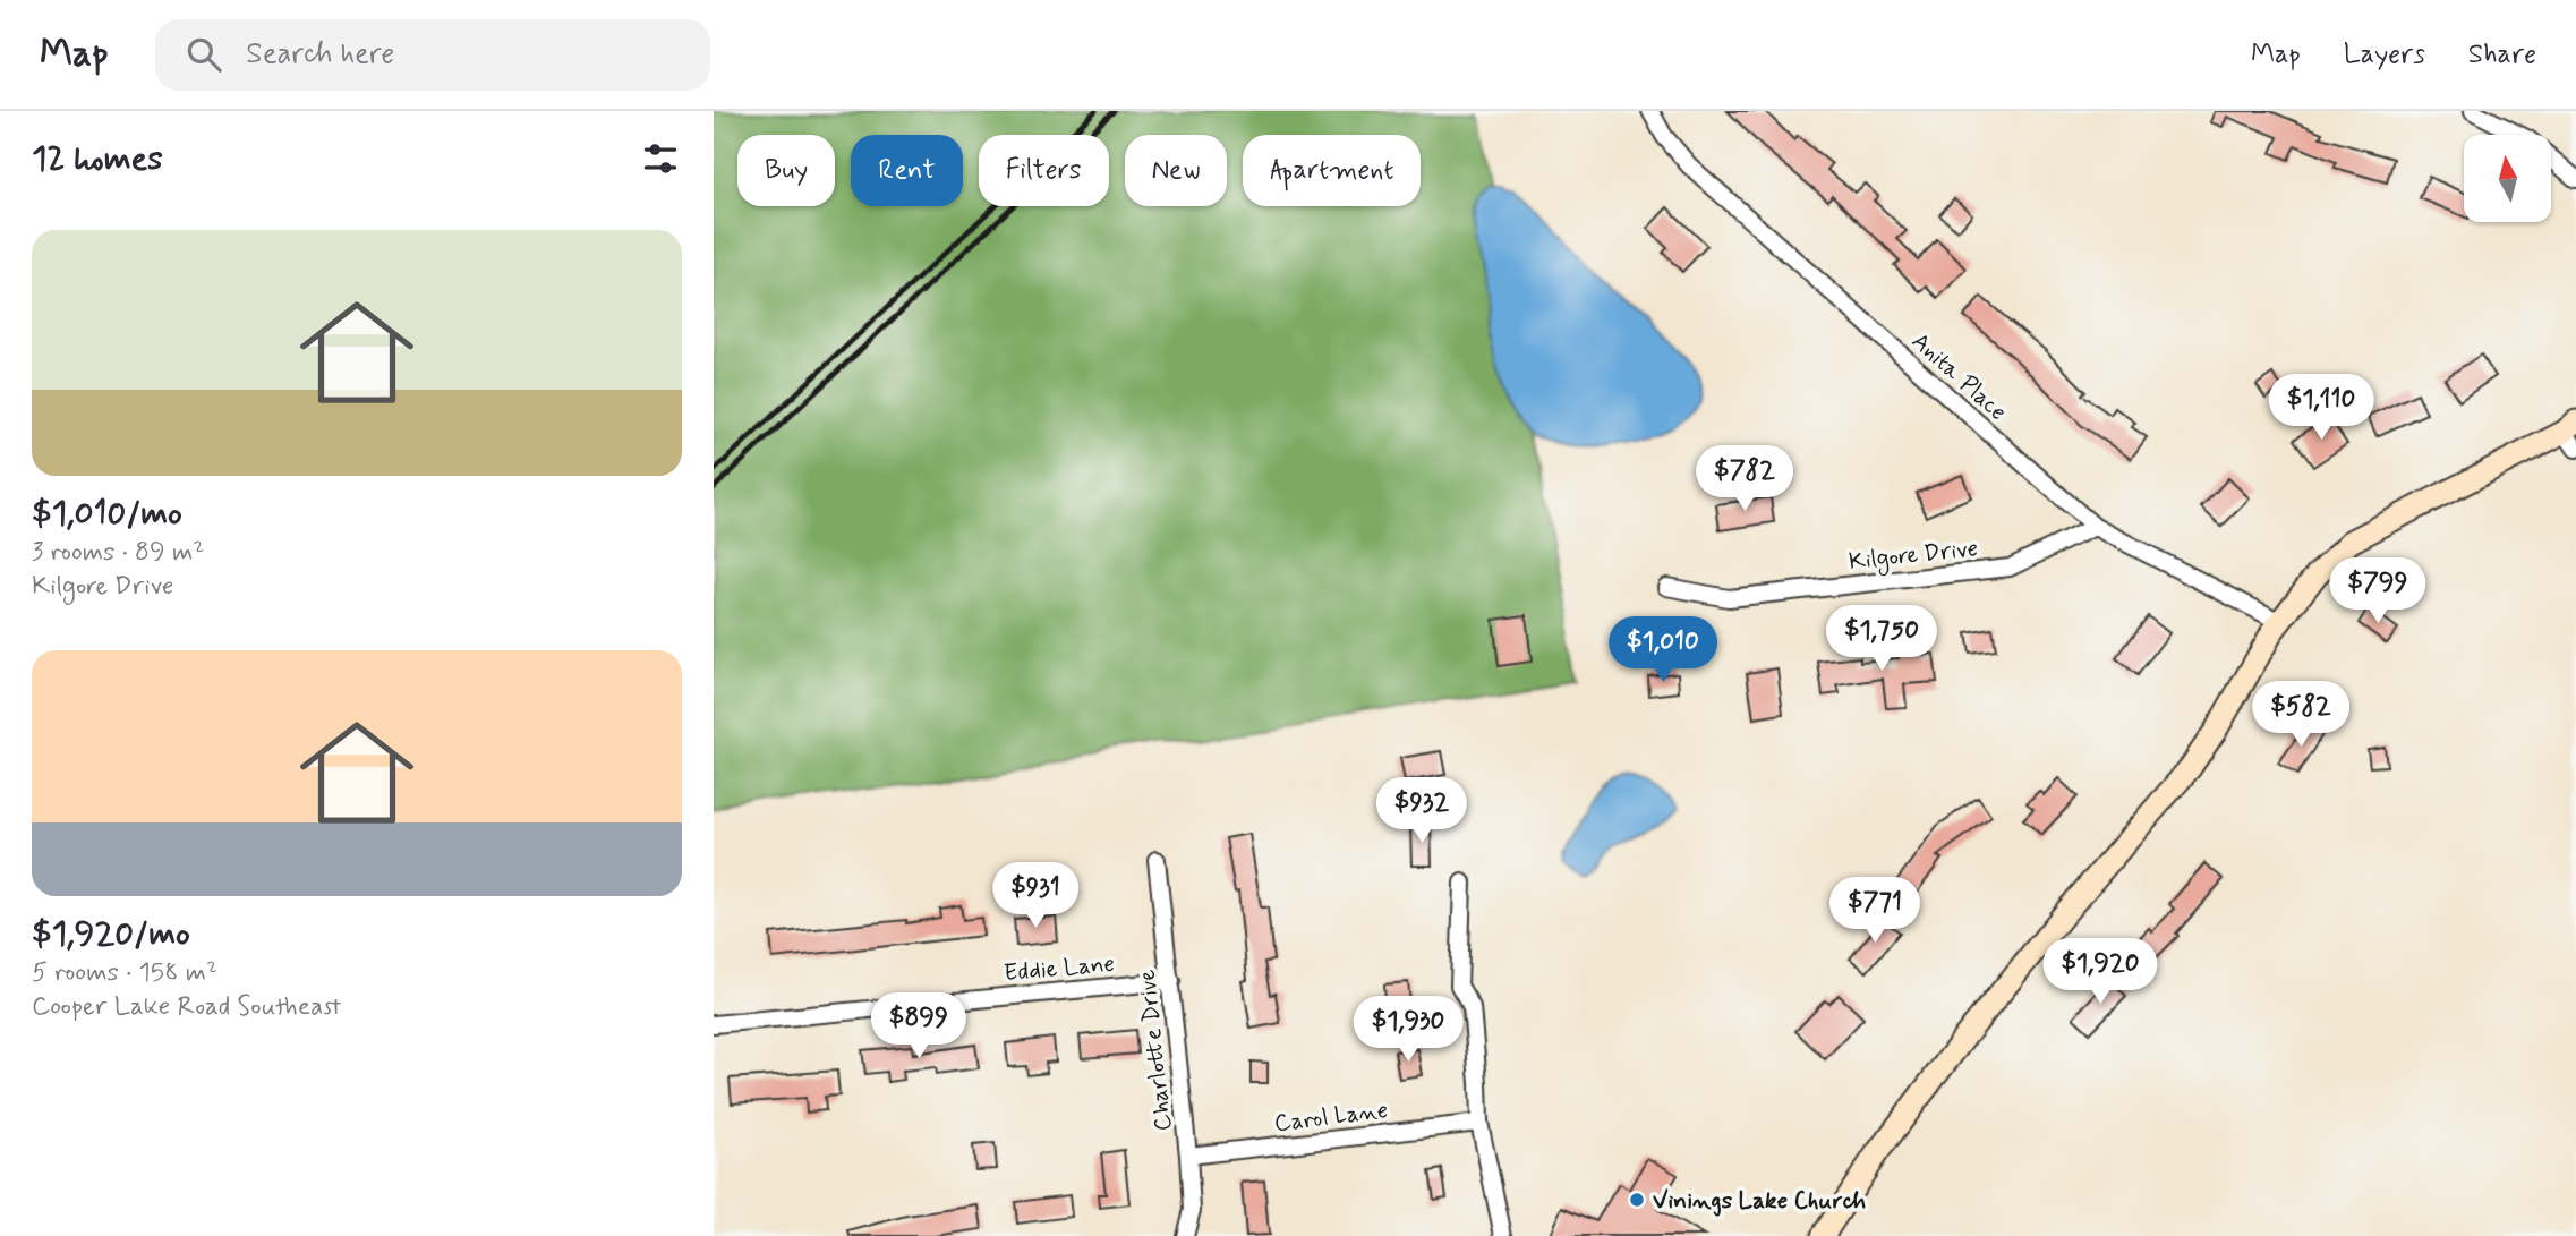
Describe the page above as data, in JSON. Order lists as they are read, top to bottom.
{
  "streets": {
    "street": [
      "Anita Place",
      "Kilgore Drive",
      "Eddie Lane",
      "Charlotte Drive",
      "Carol Lane"
    ]
  },
  "crossings": [
    ["Anita Place", "Kilgore Drive"],
    ["Eddie Lane", "Charlotte Drive"],
    ["Charlotte Drive", "Carol Lane"]
  ],
  "places": ["Vinings Lake Church"],
  "north": "top",
  "page": {
    "header": "Map",
    "search": "Search here",
    "nav": ["Map", "Layers", "Share"],
    "heading": "12 homes",
    "chip": [
      "Buy",
      "Rent",
      "Filters",
      "New",
      "Apartment"
    ],
    "list": [
      {
        "name": "$1,010/mo",
        "note": "3 rooms · 89 m² · Kilgore Drive"
      },
      {
        "name": "$1,920/mo",
        "note": "5 rooms · 158 m² · Cooper Lake Road Southeast"
      }
    ],
    "price": [
      "$1,110",
      "$782",
      "$799",
      "$1,750",
      "$1,010",
      "$582",
      "$932",
      "$931",
      "$771",
      "$1,920",
      "$899",
      "$1,930"
    ]
  }
}
